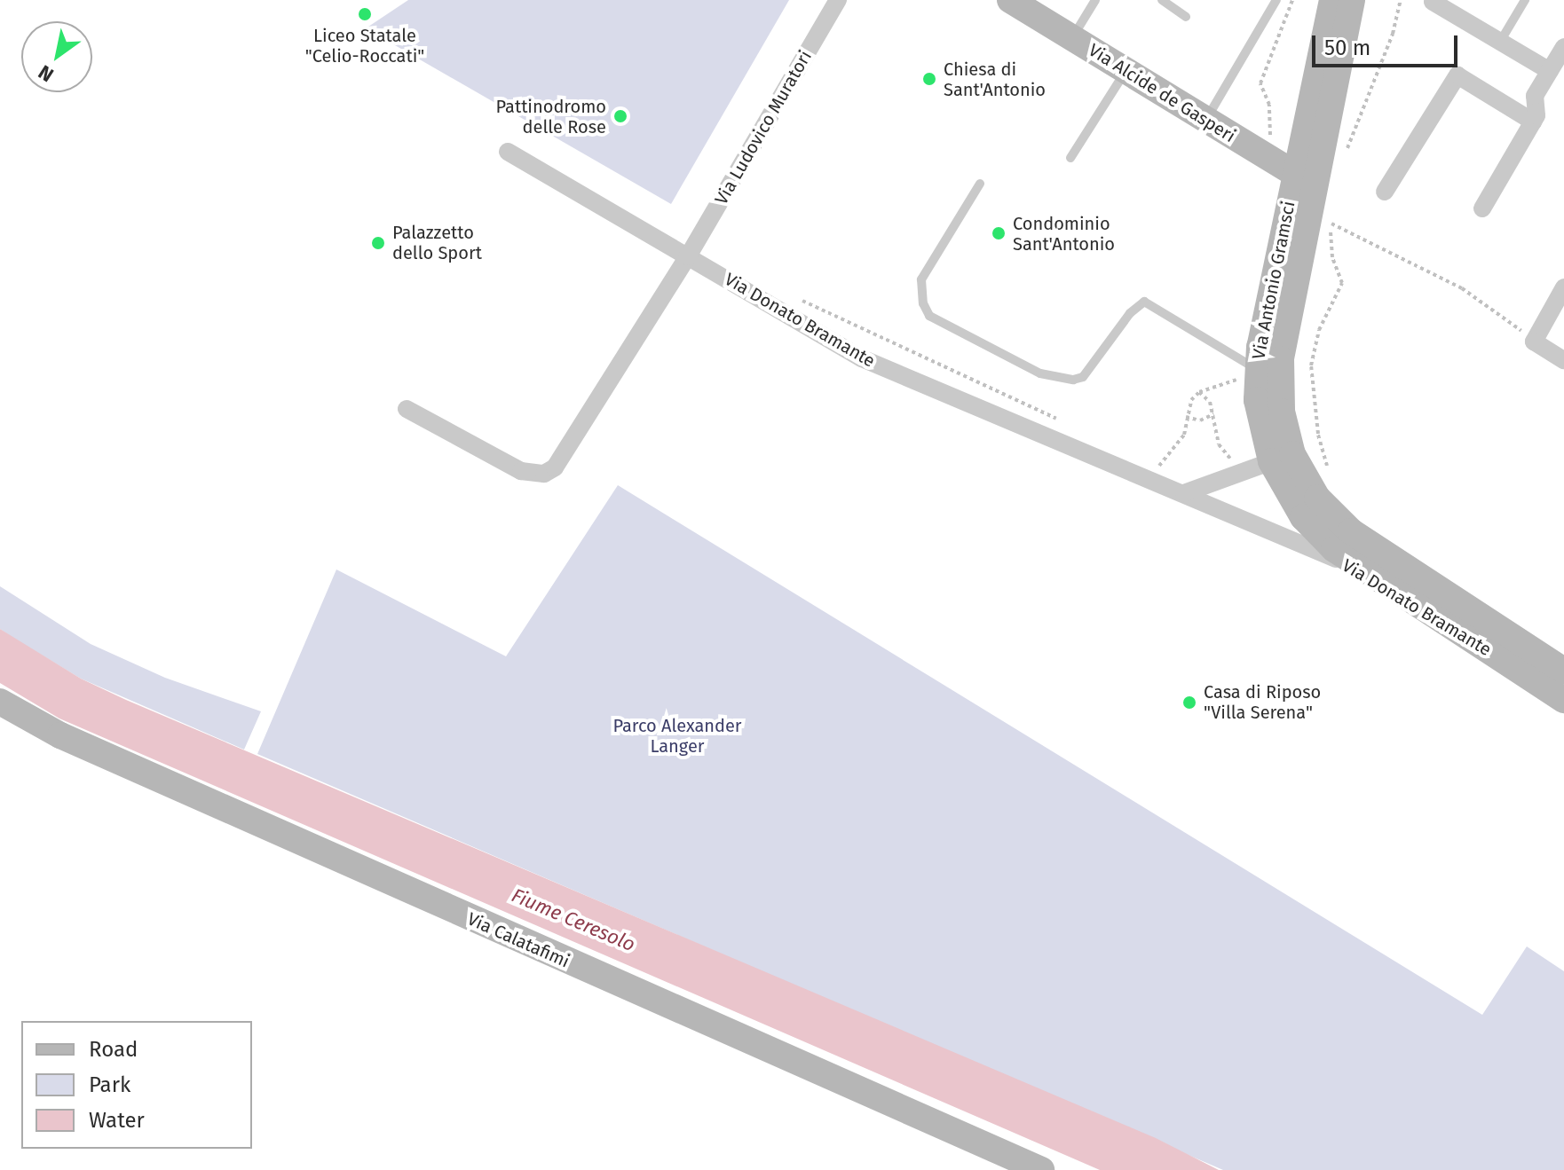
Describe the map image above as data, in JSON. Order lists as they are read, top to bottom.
{
  "streets": {
    "street": [
      "Via Alcide de Gasperi",
      "Via Ludovico Muratori",
      "Via Antonio Gramsci",
      "Via Donato Bramante",
      "Via Calatafimi"
    ]
  },
  "crossings": [
    ["Via Alcide de Gasperi", "Via Antonio Gramsci"],
    ["Via Ludovico Muratori", "Via Donato Bramante"],
    ["Via Antonio Gramsci", "Via Donato Bramante"]
  ],
  "water": ["Fiume Ceresolo"],
  "parks": ["Parco Alexander Langer"],
  "places": [
    "Liceo Statale \"Celio-Roccati\"",
    "Chiesa di Sant'Antonio",
    "Pattinodromo delle Rose",
    "Condominio Sant'Antonio",
    "Palazzetto dello Sport",
    "Casa di Riposo \"Villa Serena\""
  ],
  "legend": ["Road", "Park", "Water"],
  "scale_bar": "50 m",
  "north": "bottom left"
}
